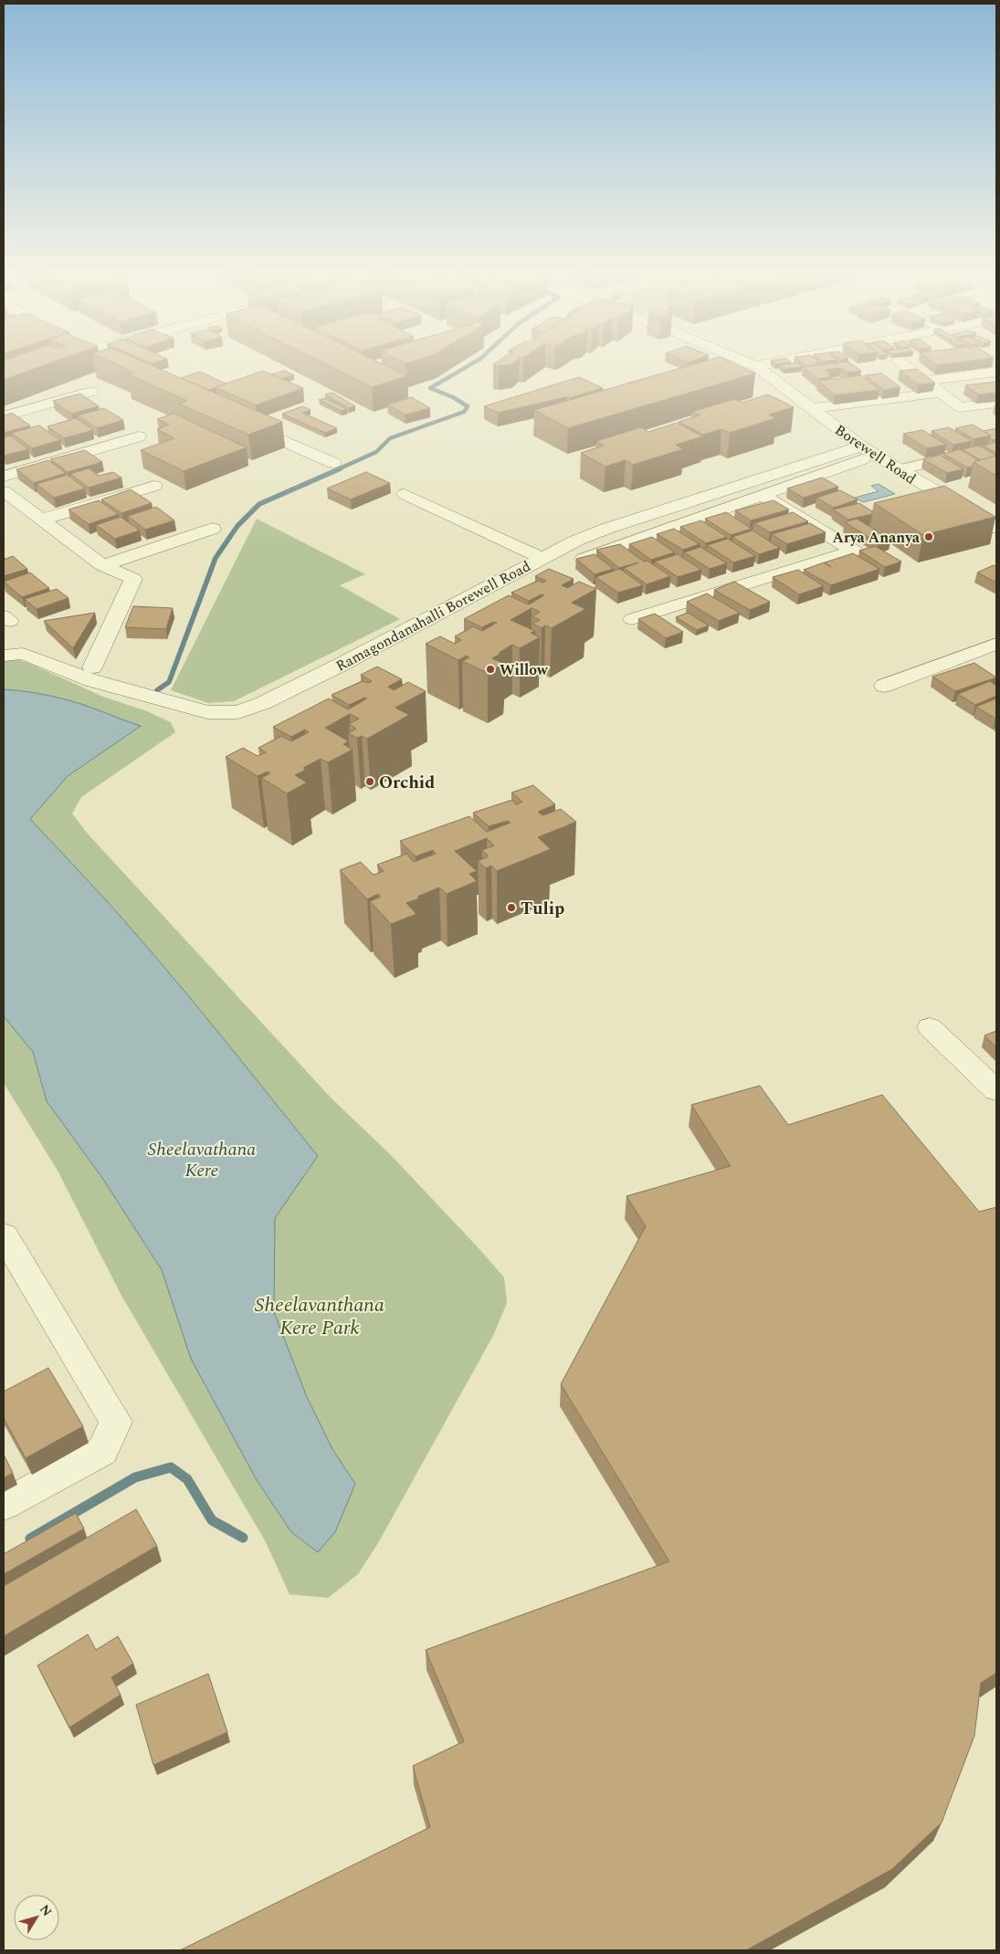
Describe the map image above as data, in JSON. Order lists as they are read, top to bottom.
{
  "streets": {
    "street": ["Borewell Road", "Ramagondanahalli Borewell Road"]
  },
  "crossings": [
    ["Borewell Road", "Ramagondanahalli Borewell Road"]
  ],
  "water": ["Sheelavathana Kere"],
  "parks": ["Sheelavanthana Kere Park"],
  "places": [
    "Arya Ananya",
    "Willow",
    "Orchid",
    "Tulip"
  ],
  "north": "top right"
}
